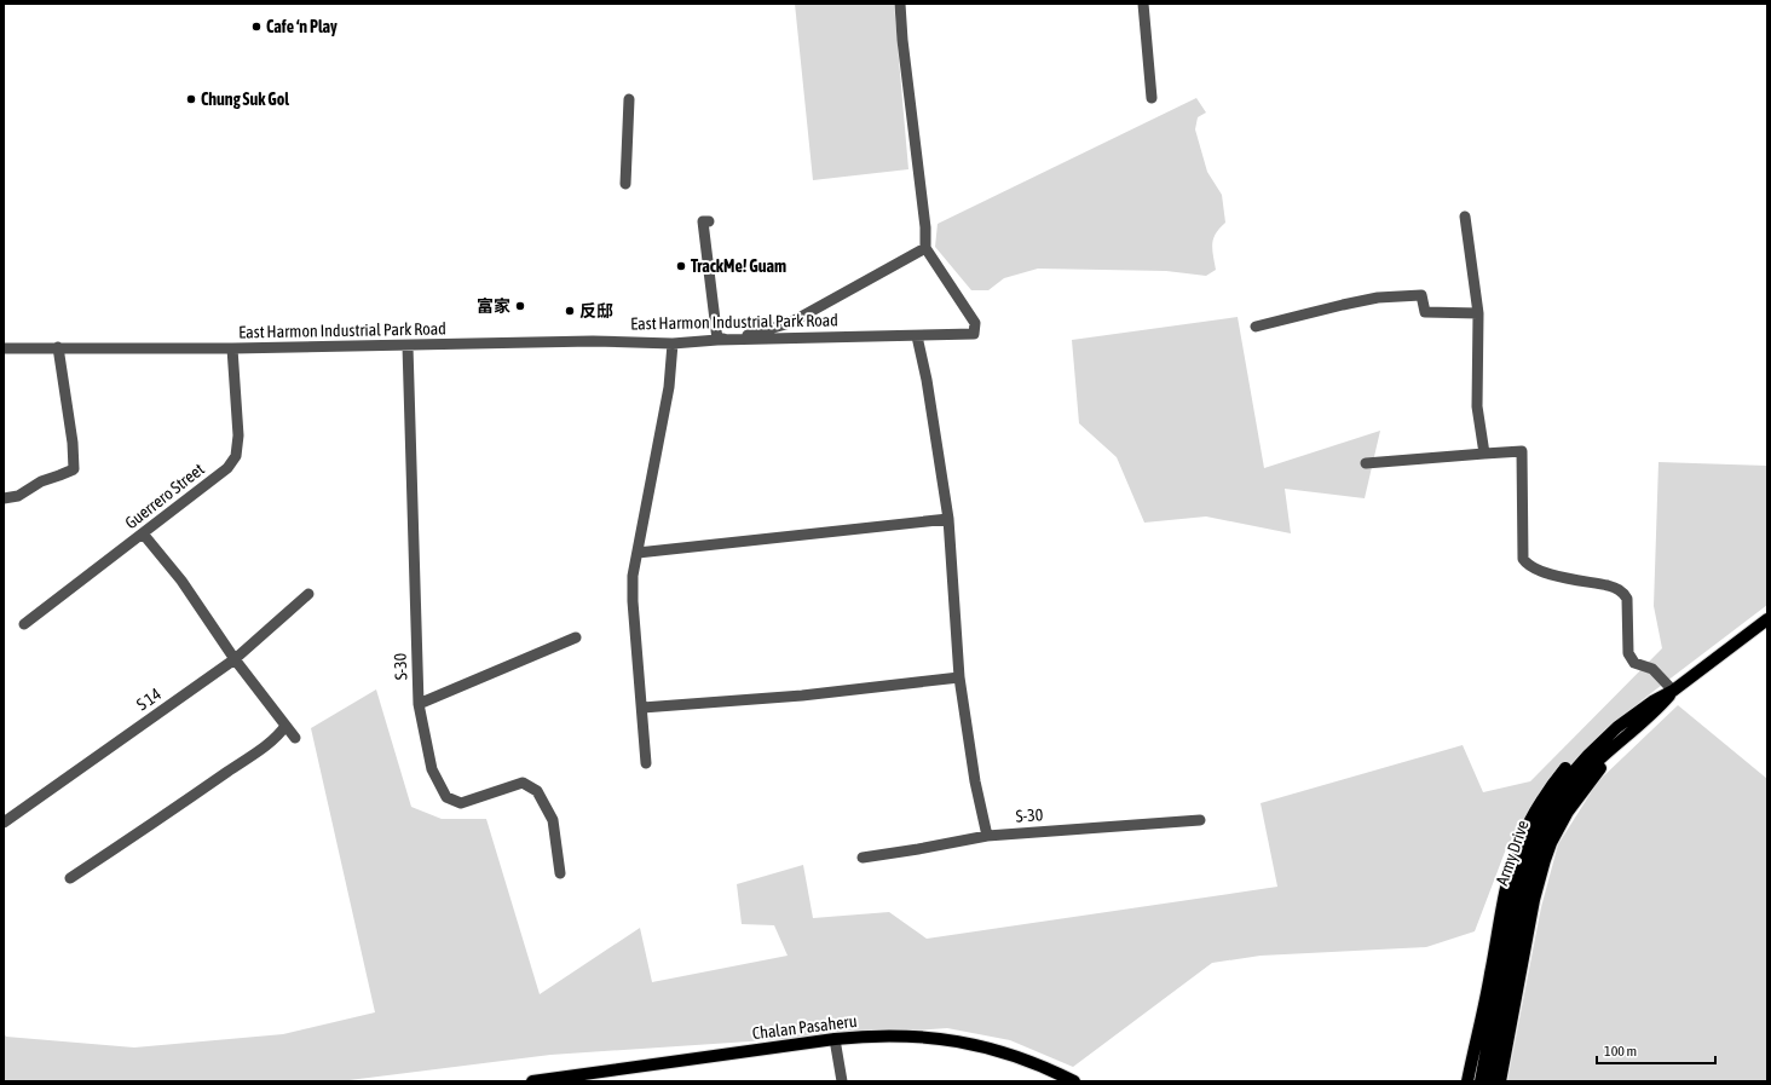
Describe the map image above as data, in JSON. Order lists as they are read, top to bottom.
{
  "streets": {
    "main road": ["Army Drive", "Chalan Pasaheru"],
    "street": [
      "East Harmon Industrial Park Road",
      "Guerrero Street",
      "S-30",
      "S 14"
    ]
  },
  "crossings": [
    ["East Harmon Industrial Park Road", "Guerrero Street"],
    ["East Harmon Industrial Park Road", "S-30"]
  ],
  "places": [
    "Cafe ‘n Play",
    "Chung Suk Gol",
    "TrackMe! Guam",
    "富家",
    "反邸"
  ],
  "scale_bar": "100 m"
}
